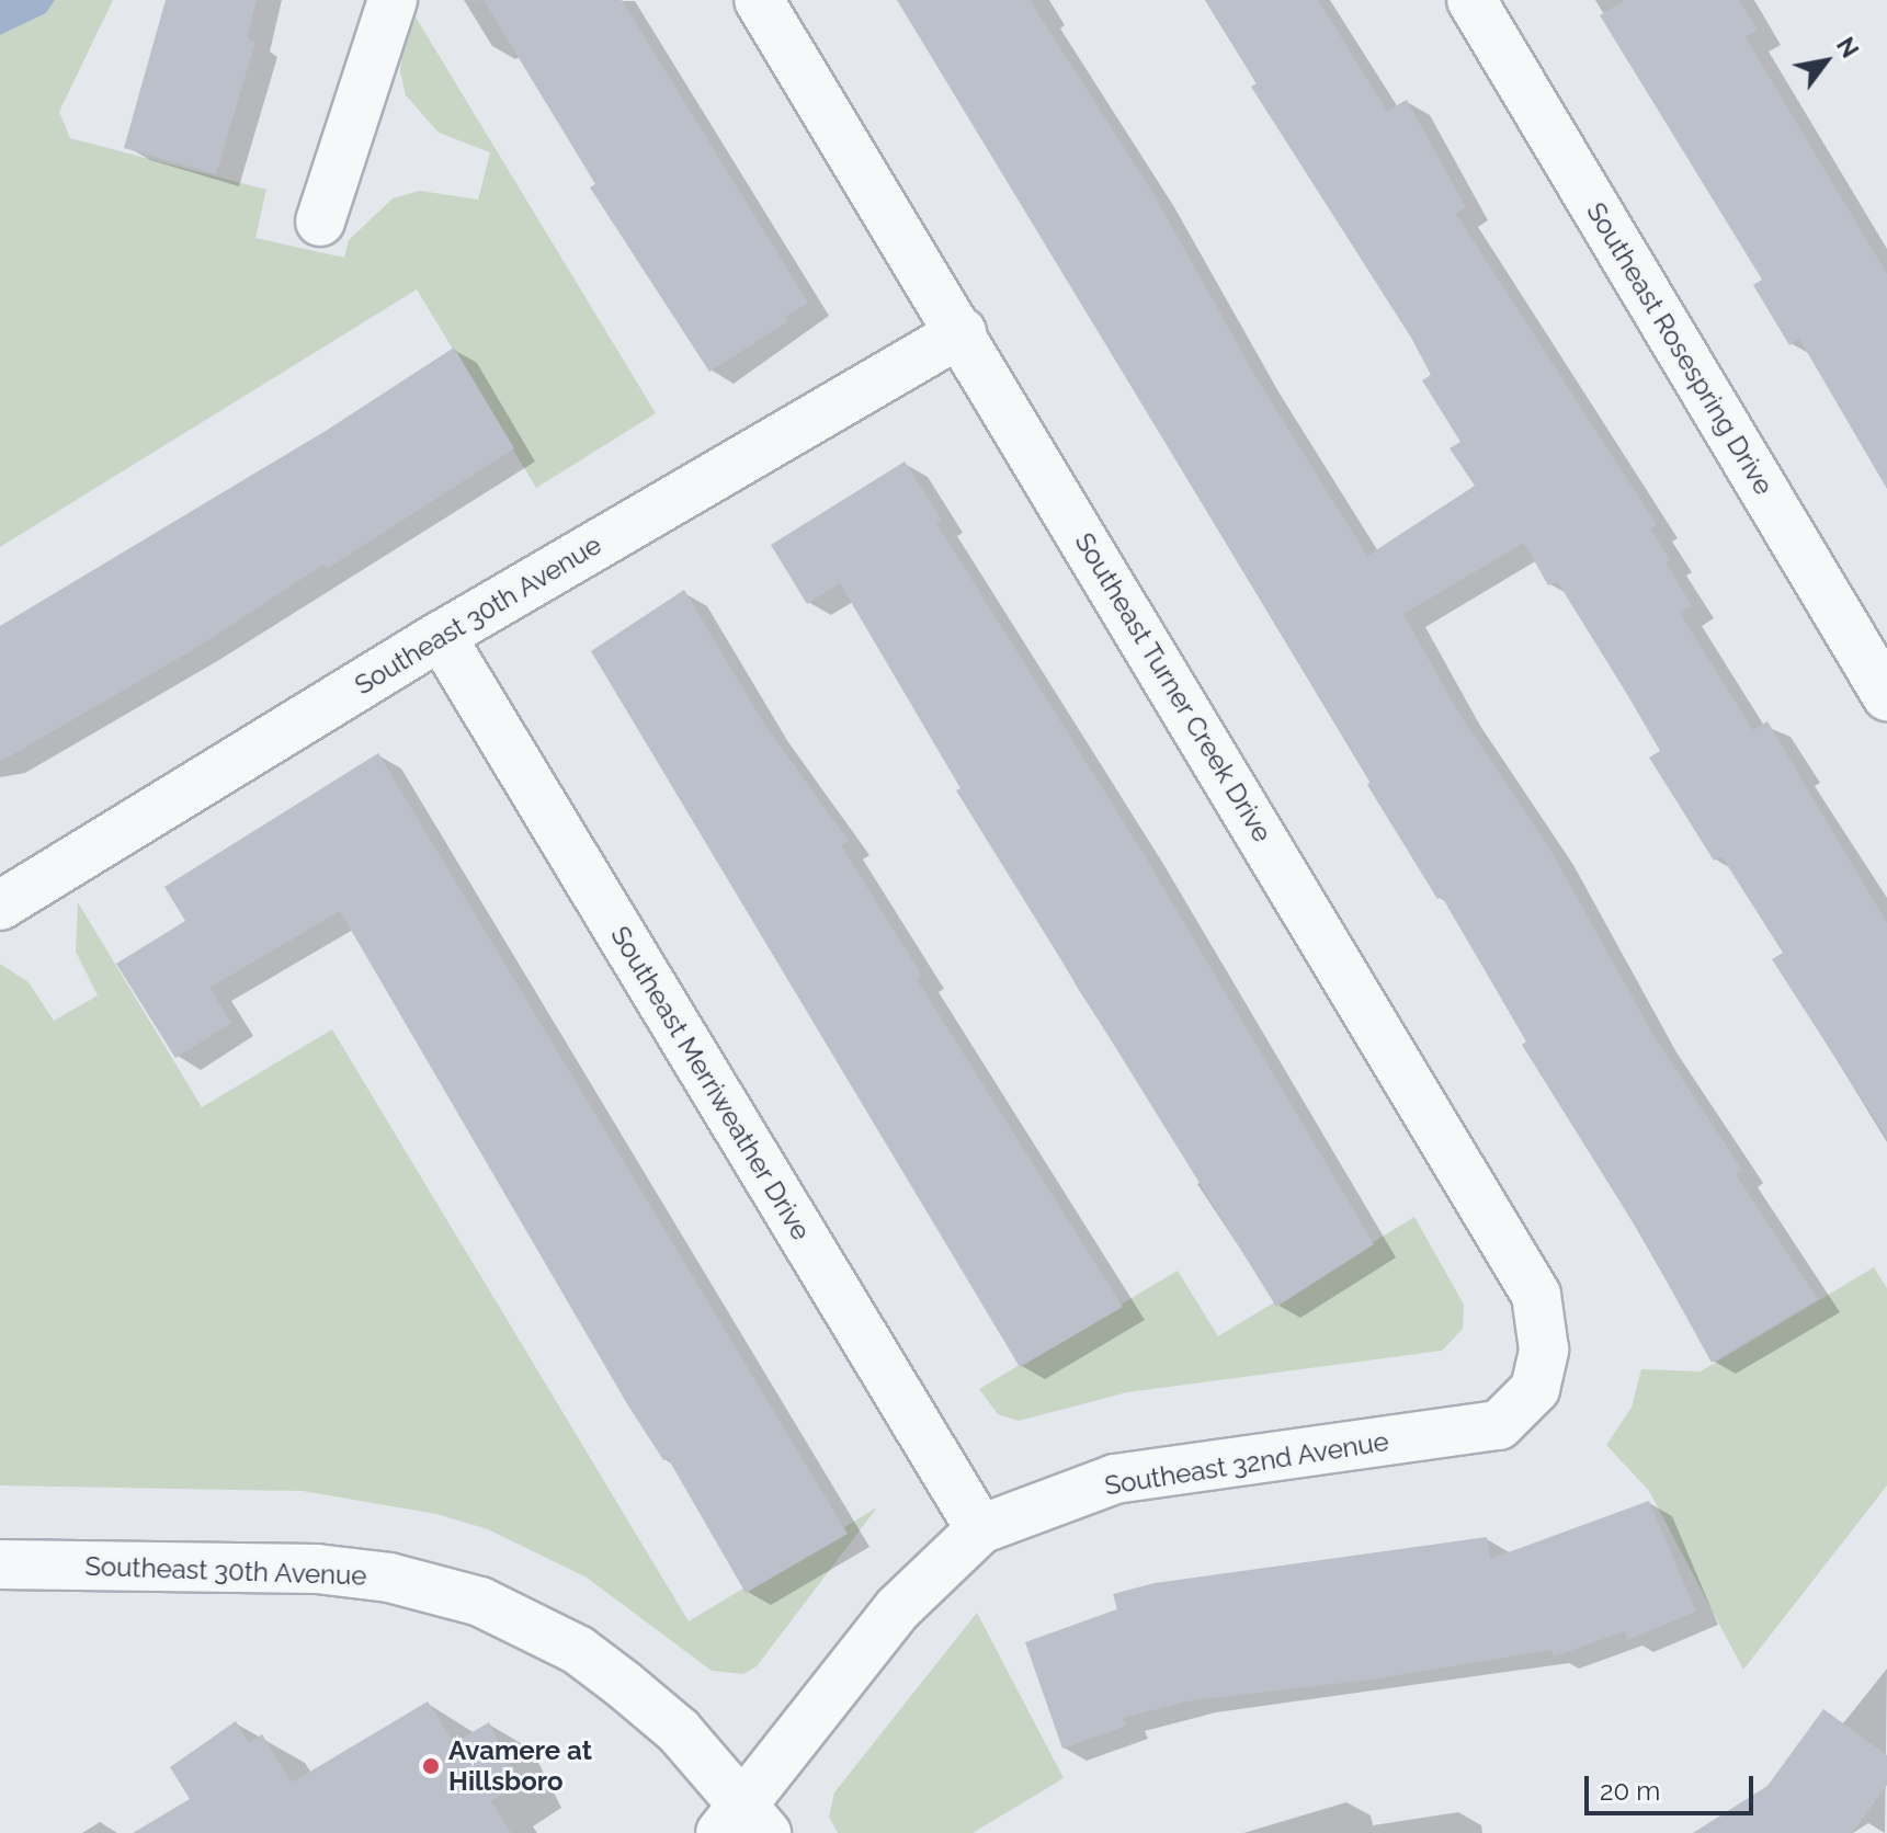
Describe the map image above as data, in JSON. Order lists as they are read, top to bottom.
{
  "streets": {
    "street": [
      "Southeast Rosespring Drive",
      "Southeast 30th Avenue",
      "Southeast Turner Creek Drive",
      "Southeast Merriweather Drive",
      "Southeast 32nd Avenue"
    ]
  },
  "crossings": [
    ["Southeast 30th Avenue", "Southeast Turner Creek Drive"],
    ["Southeast 30th Avenue", "Southeast Merriweather Drive"],
    ["Southeast 30th Avenue", "Southeast 32nd Avenue"],
    ["Southeast Turner Creek Drive", "Southeast 32nd Avenue"],
    ["Southeast Merriweather Drive", "Southeast 32nd Avenue"]
  ],
  "places": ["Avamere at Hillsboro"],
  "scale_bar": "20 m",
  "north": "top right"
}
